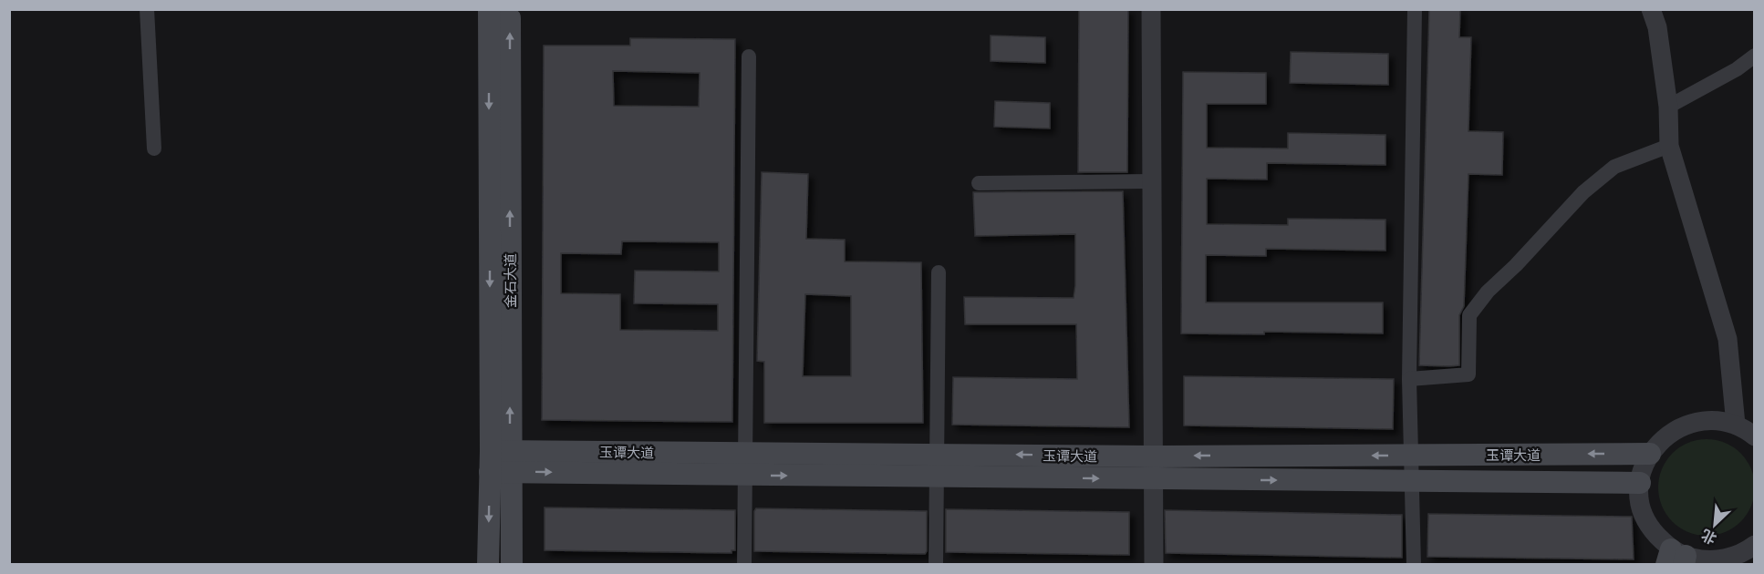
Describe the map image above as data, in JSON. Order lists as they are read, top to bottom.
{
  "streets": {
    "main road": ["金石大道", "玉谭大道"]
  },
  "crossings": [
    ["金石大道", "玉谭大道"]
  ],
  "north": "bottom left"
}
